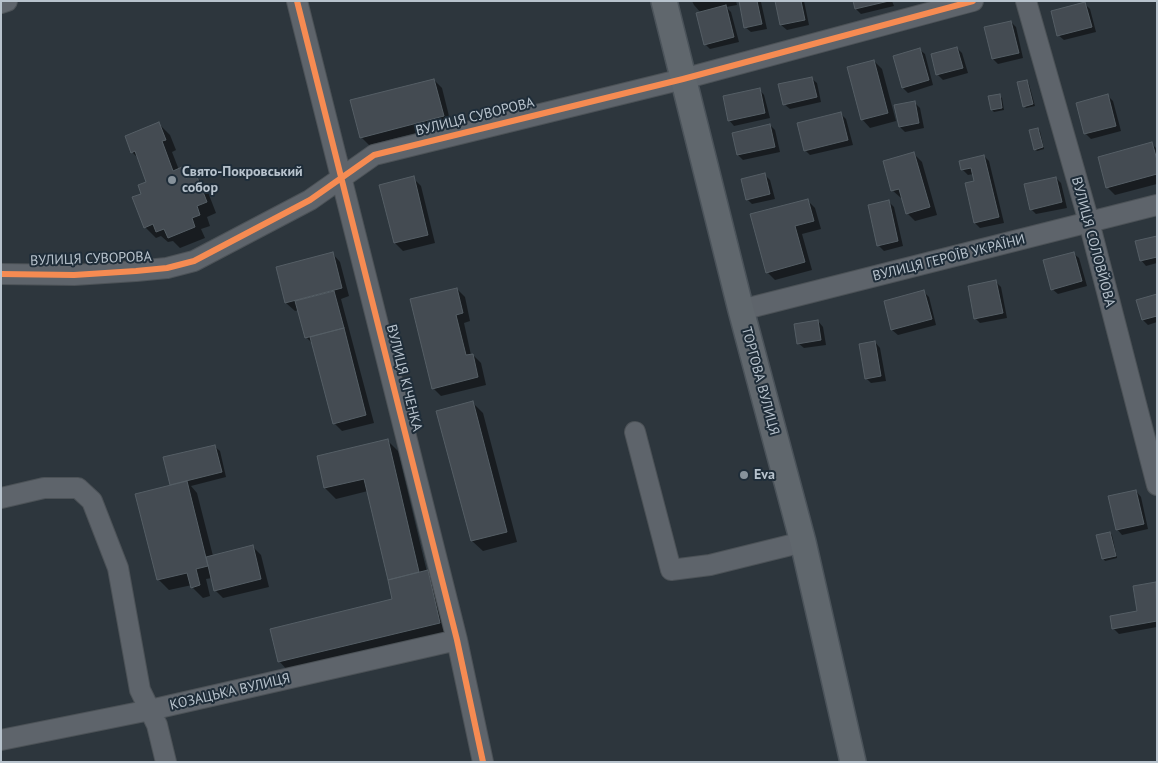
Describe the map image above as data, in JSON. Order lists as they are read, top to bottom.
{
  "streets": {
    "main road": ["ТОРГОВА ВУЛИЦЯ"],
    "street": [
      "ВУЛИЦЯ СУВОРОВА",
      "ВУЛИЦЯ СОЛОВЙОВА",
      "ВУЛИЦЯ ГЕРОЇВ УКРАЇНИ",
      "ВУЛИЦЯ КІЧЕНКА",
      "КОЗАЦЬКА ВУЛИЦЯ"
    ]
  },
  "crossings": [
    ["ВУЛИЦЯ СУВОРОВА", "ВУЛИЦЯ КІЧЕНКА"],
    ["ВУЛИЦЯ СУВОРОВА", "ТОРГОВА ВУЛИЦЯ"],
    ["ВУЛИЦЯ СОЛОВЙОВА", "ВУЛИЦЯ ГЕРОЇВ УКРАЇНИ"],
    ["ВУЛИЦЯ ГЕРОЇВ УКРАЇНИ", "ТОРГОВА ВУЛИЦЯ"],
    ["ВУЛИЦЯ КІЧЕНКА", "КОЗАЦЬКА ВУЛИЦЯ"]
  ],
  "places": ["Свято-Покровський собор", "Eva"]
}
